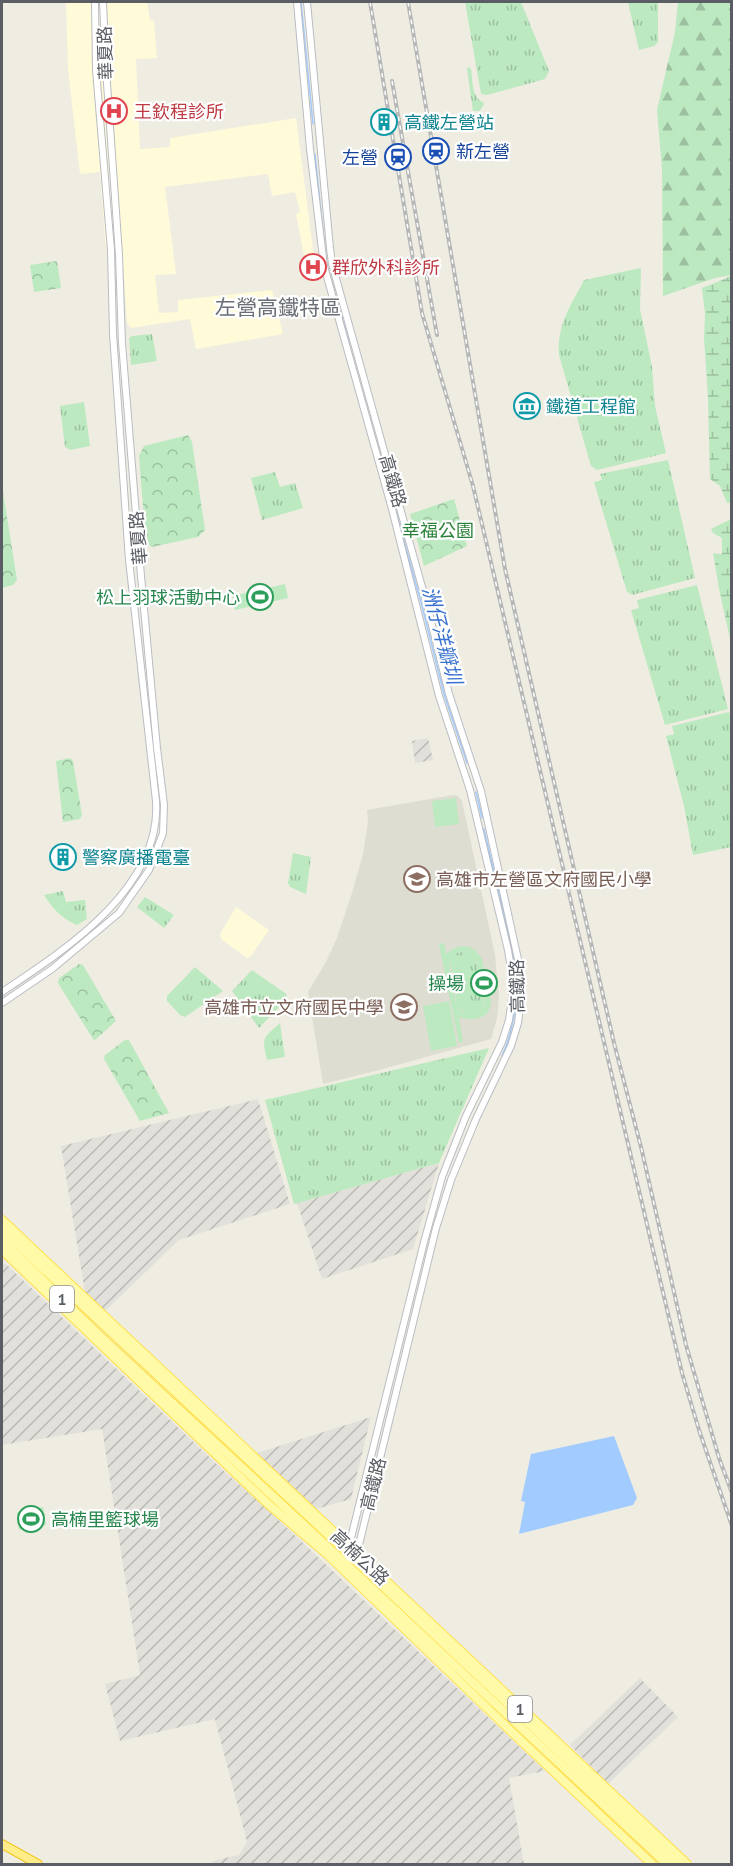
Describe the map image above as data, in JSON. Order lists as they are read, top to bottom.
{
  "streets": {
    "main road": ["1", "高楠公路"],
    "street": ["華夏路", "高鐵路"]
  },
  "crossings": [
    ["高鐵路", "高楠公路"],
    ["1", "高楠公路"]
  ],
  "districts": ["左營高鐵特區"],
  "water": ["洲仔洋瓣圳"],
  "parks": ["幸福公園"],
  "places": {
    "hospital": ["王欽程診所", "群欣外科診所"],
    "building": ["高鐵左營站", "警察廣播電臺"],
    "station": ["新左營", "左營"],
    "museum": ["鐵道工程館"],
    "sports": ["松上羽球活動中心", "操場", "高楠里籃球場"],
    "school or university": ["高雄市左營區文府國民小學", "高雄市立文府國民中學"]
  }
}
